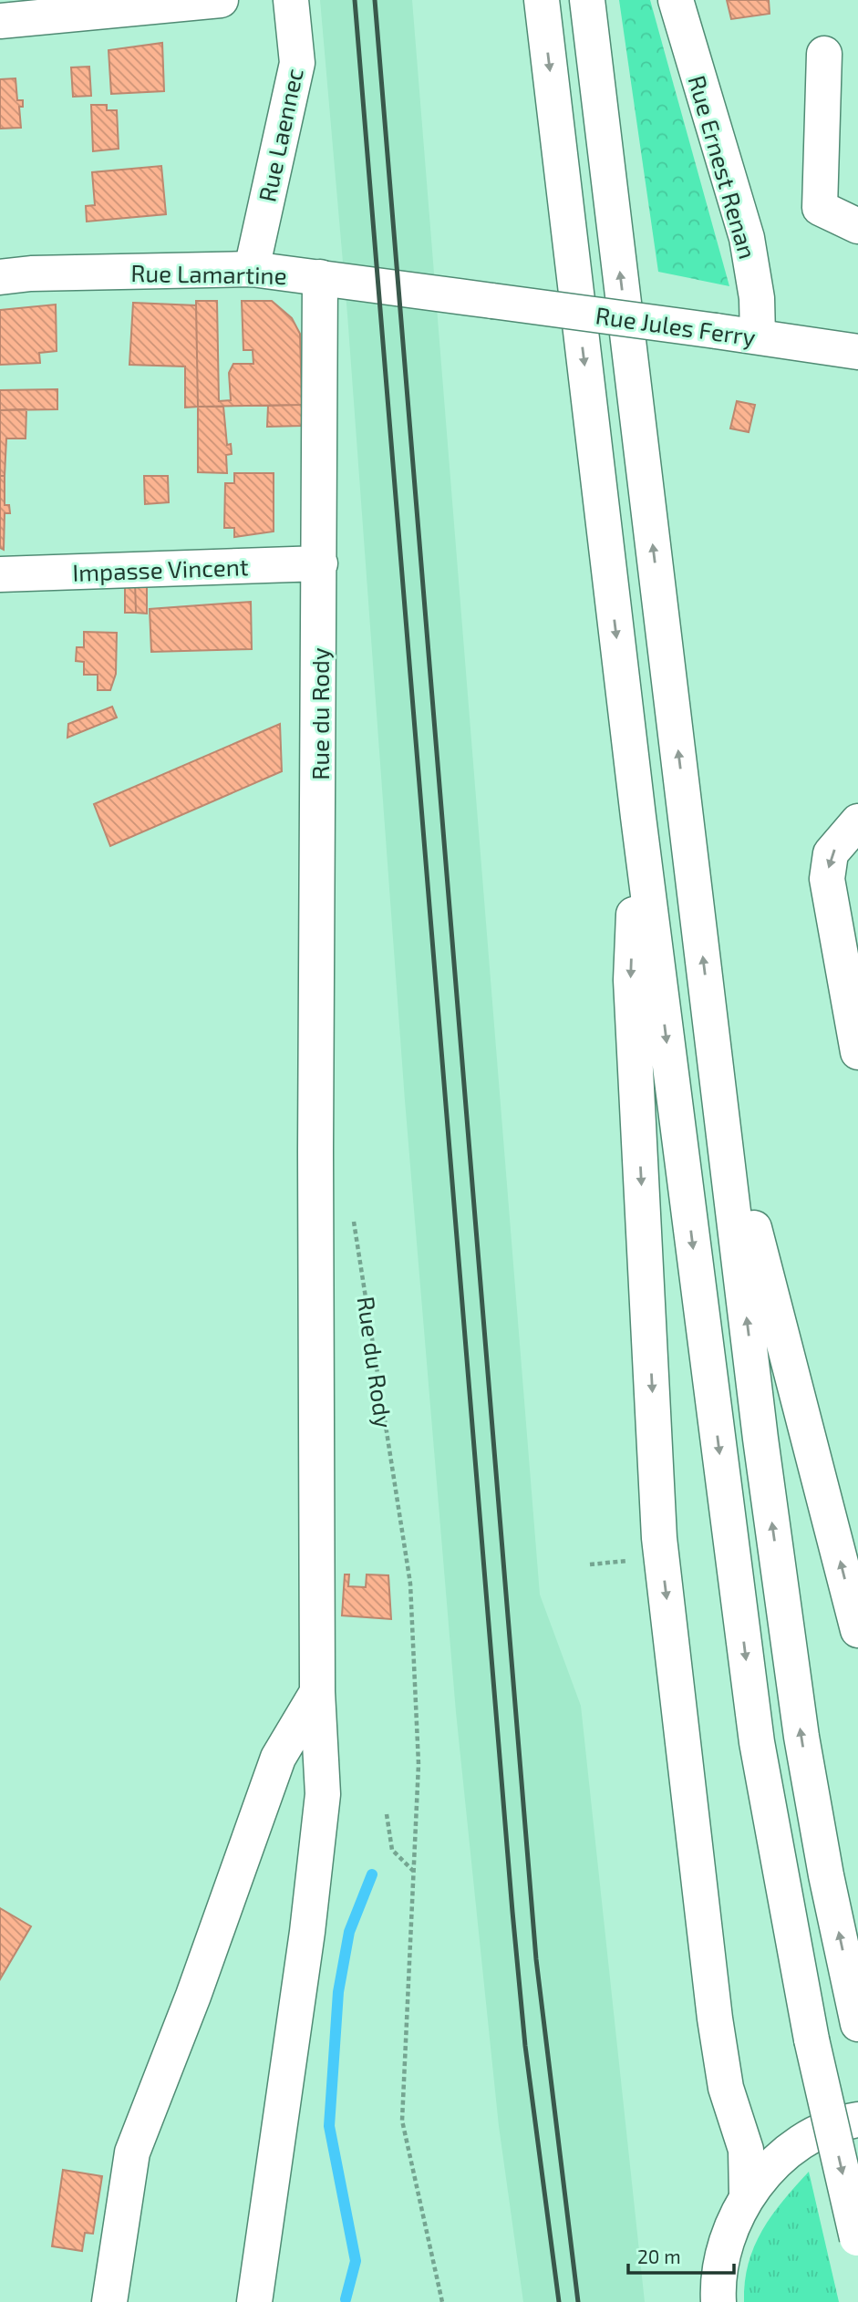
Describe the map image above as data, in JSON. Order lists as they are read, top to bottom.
{
  "streets": {
    "main road": [
      "Rue Laennec",
      "Rue Ernest Renan",
      "Rue Lamartine",
      "Rue Jules Ferry",
      "Impasse Vincent",
      "Rue du Rody"
    ]
  },
  "crossings": [
    ["Rue Laennec", "Rue Lamartine"],
    ["Rue Ernest Renan", "Rue Jules Ferry"],
    ["Rue Lamartine", "Rue Jules Ferry"],
    ["Rue Lamartine", "Rue du Rody"],
    ["Impasse Vincent", "Rue du Rody"]
  ],
  "scale_bar": "20 m"
}
